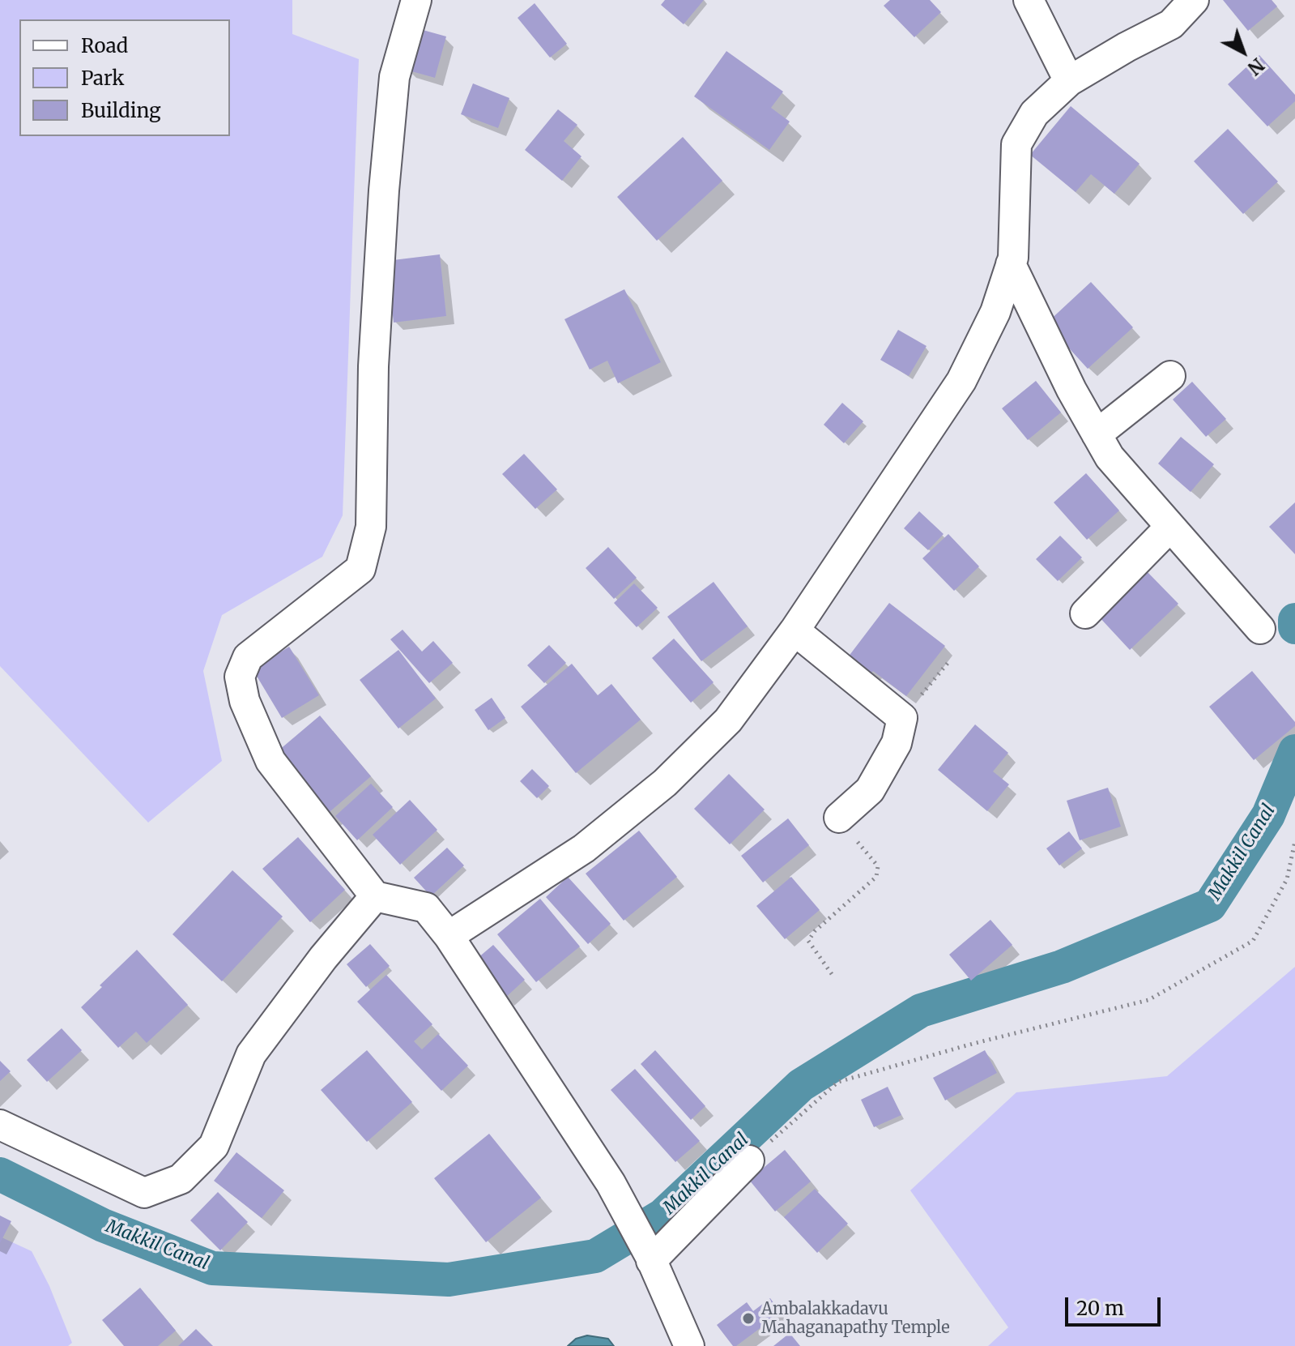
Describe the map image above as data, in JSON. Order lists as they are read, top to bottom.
{
  "water": ["Makkil Canal"],
  "places": ["Ambalakkadavu Mahaganapathy Temple"],
  "legend": ["Road", "Park", "Building"],
  "scale_bar": "20 m",
  "north": "bottom right"
}
